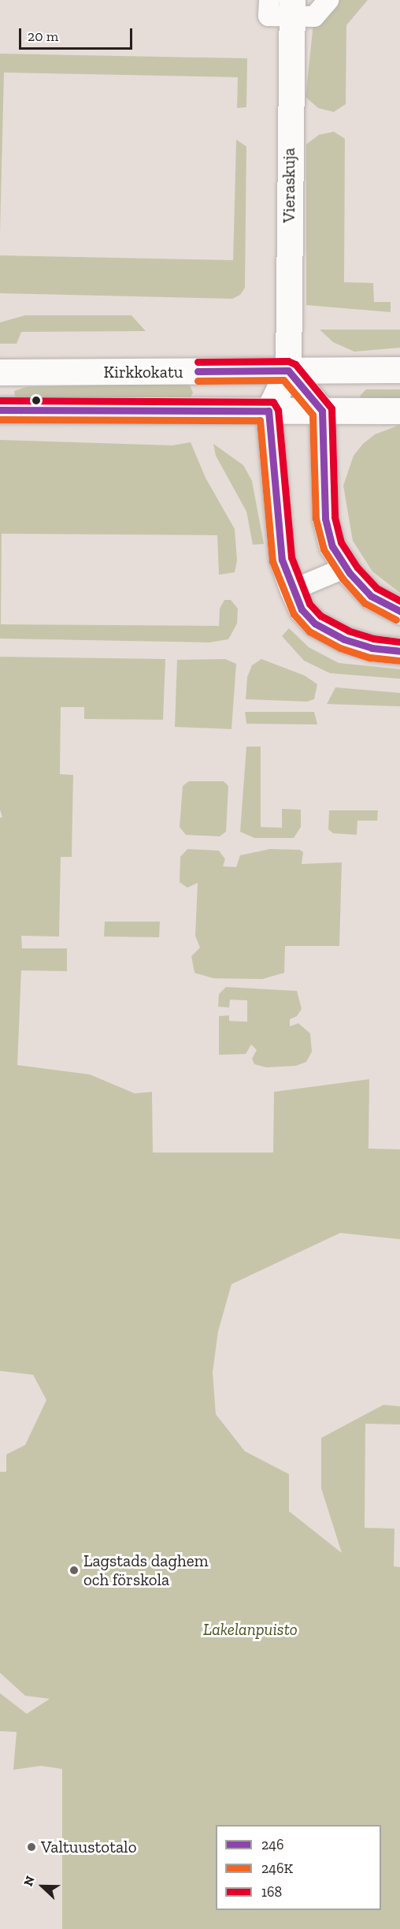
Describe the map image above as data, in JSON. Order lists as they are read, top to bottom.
{
  "streets": {
    "street": ["Vieraskuja", "Kirkkokatu"]
  },
  "crossings": [
    ["Vieraskuja", "Kirkkokatu"]
  ],
  "parks": ["Lakelanpuisto"],
  "places": ["Lagstads daghem och förskola", "Valtuustotalo"],
  "lines": ["transit line 168", "transit line 246", "transit line 246K"],
  "legend": ["246", "246K", "168"],
  "scale_bar": "20 m",
  "north": "left"
}
